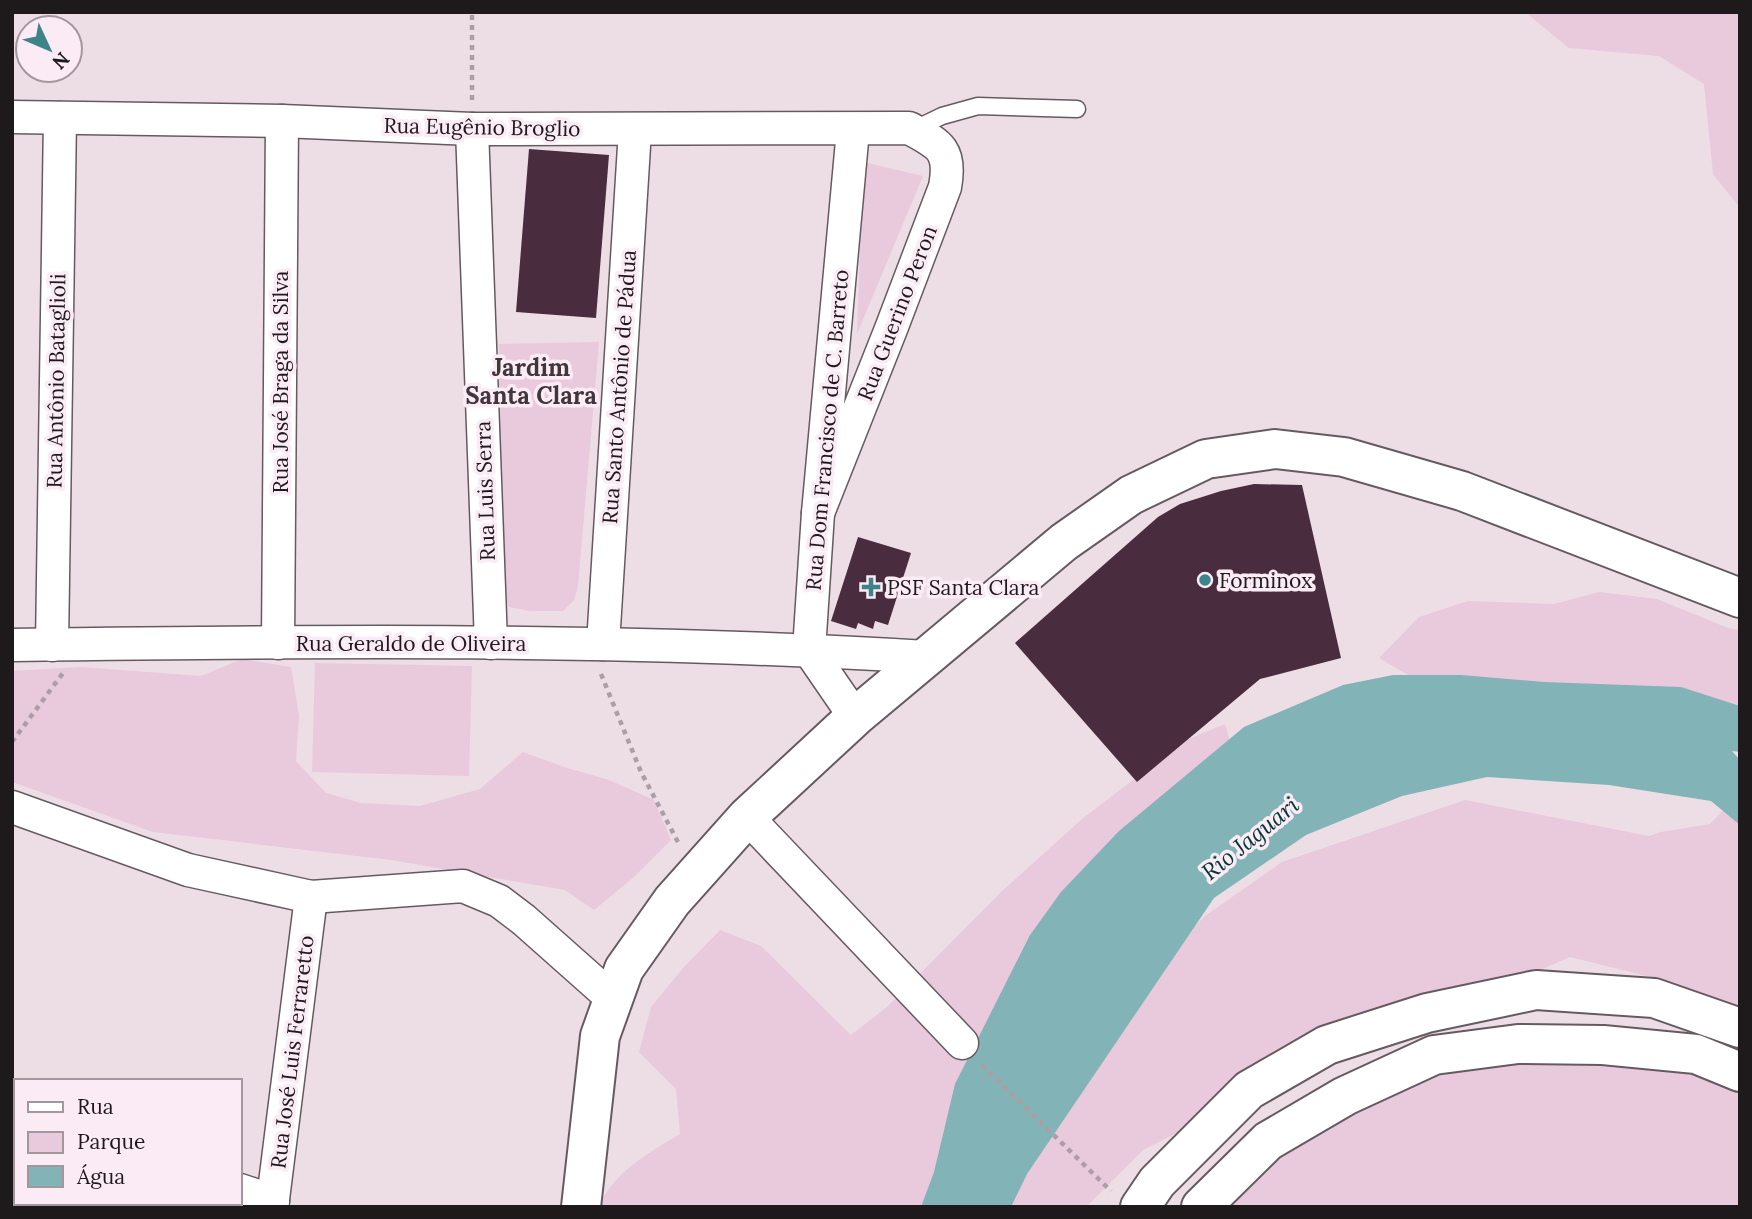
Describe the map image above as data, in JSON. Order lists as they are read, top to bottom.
{
  "streets": {
    "street": [
      "Rua Eugênio Broglio",
      "Rua Guerino Peron",
      "Rua Antônio Bataglioli",
      "Rua José Braga da Silva",
      "Rua Santo Antônio de Pádua",
      "Rua Dom Francisco de C. Barreto",
      "Rua Luis Serra",
      "Rua Geraldo de Oliveira",
      "Rua José Luis Ferraretto"
    ]
  },
  "crossings": [
    ["Rua Eugênio Broglio", "Rua Guerino Peron"],
    ["Rua Eugênio Broglio", "Rua Antônio Bataglioli"],
    ["Rua Eugênio Broglio", "Rua José Braga da Silva"],
    ["Rua Eugênio Broglio", "Rua Santo Antônio de Pádua"],
    ["Rua Eugênio Broglio", "Rua Dom Francisco de C. Barreto"],
    ["Rua Eugênio Broglio", "Rua Luis Serra"],
    ["Rua Guerino Peron", "Rua Dom Francisco de C. Barreto"],
    ["Rua Antônio Bataglioli", "Rua Geraldo de Oliveira"],
    ["Rua José Braga da Silva", "Rua Geraldo de Oliveira"],
    ["Rua Santo Antônio de Pádua", "Rua Geraldo de Oliveira"],
    ["Rua Dom Francisco de C. Barreto", "Rua Geraldo de Oliveira"],
    ["Rua Luis Serra", "Rua Geraldo de Oliveira"]
  ],
  "districts": ["Jardim Santa Clara"],
  "water": ["Rio Jaguari"],
  "places": {
    "other": ["Forminox"],
    "health": ["PSF Santa Clara"]
  },
  "legend": ["Rua", "Parque", "Água"],
  "north": "bottom right"
}
